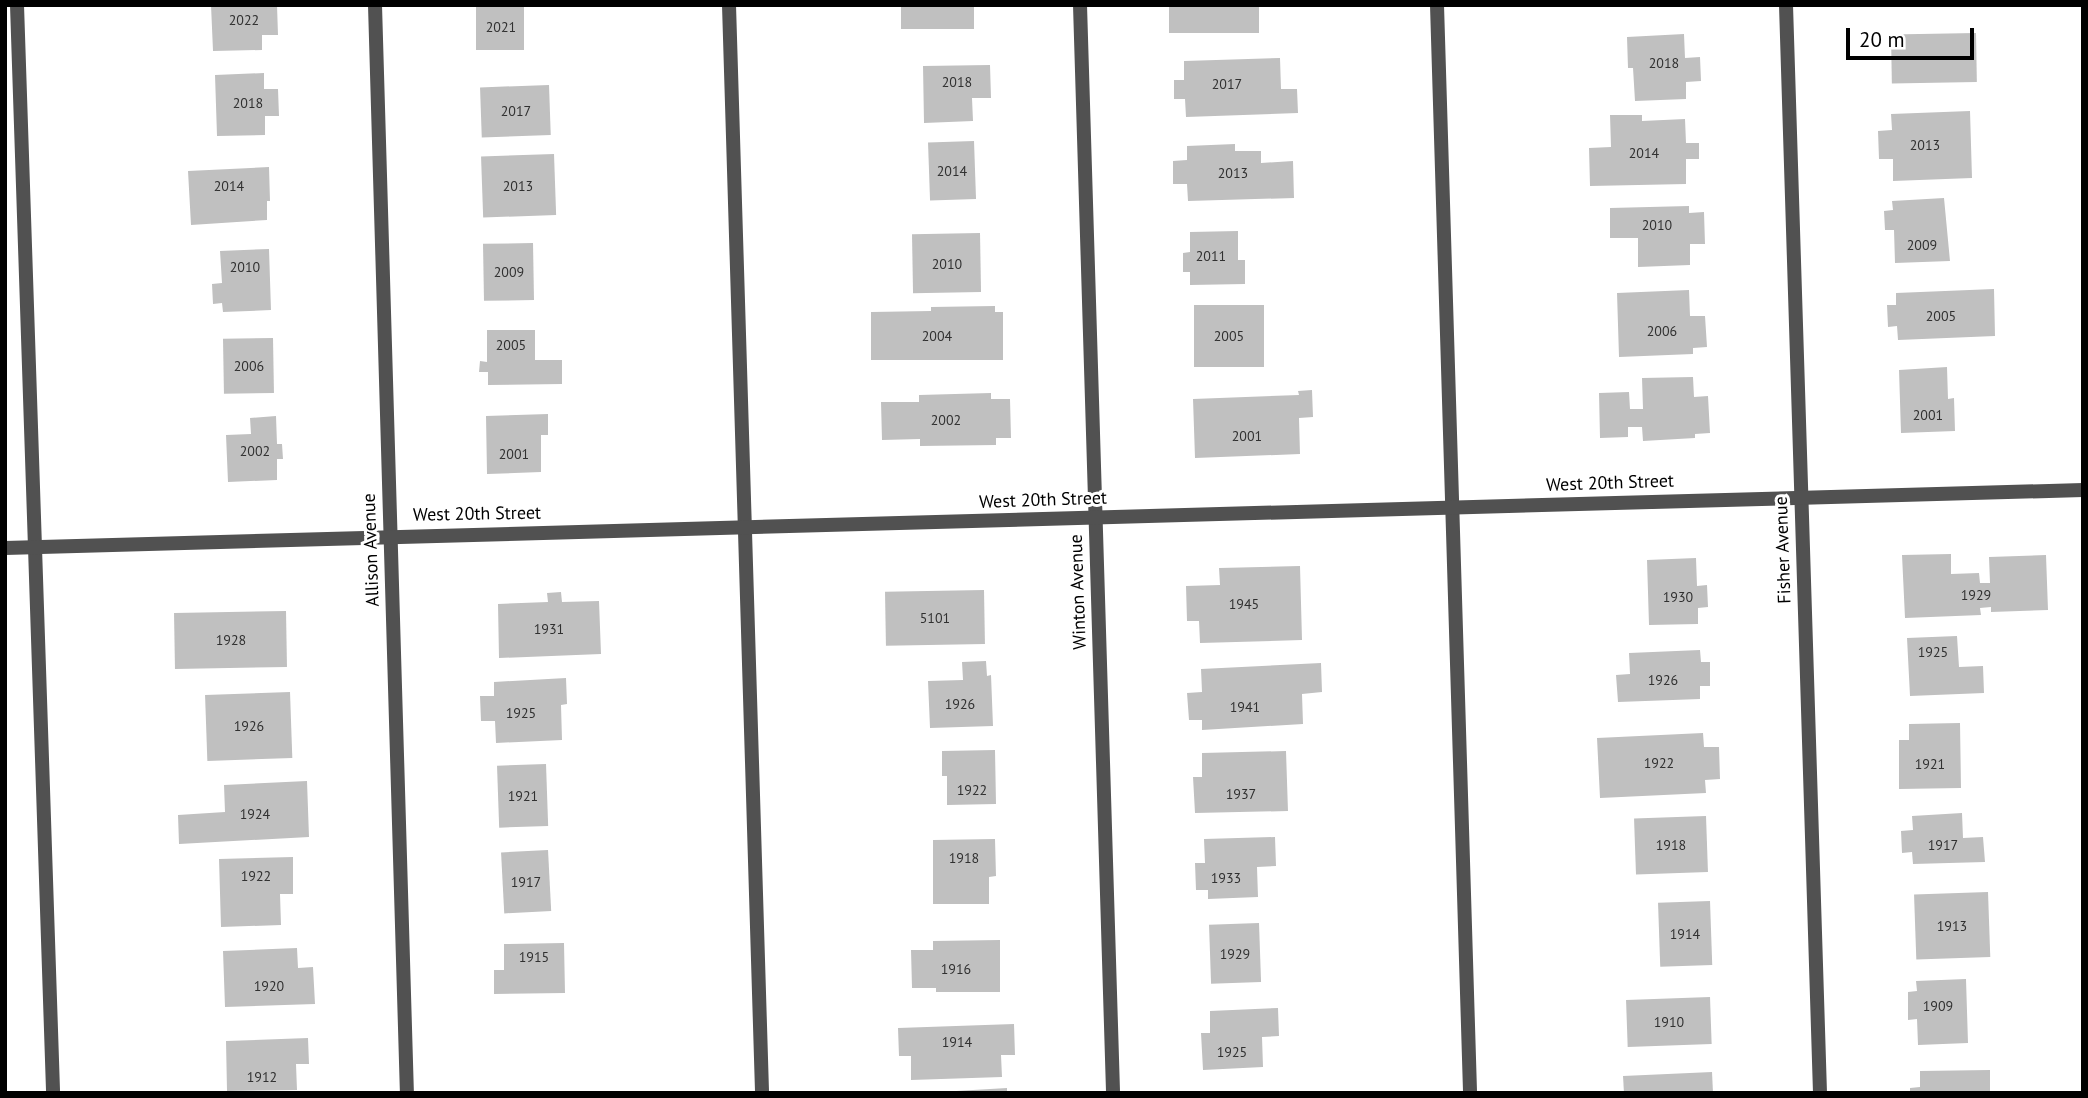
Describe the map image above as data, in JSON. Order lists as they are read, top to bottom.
{
  "streets": {
    "street": [
      "West 20th Street",
      "Allison Avenue",
      "Fisher Avenue",
      "Winton Avenue"
    ]
  },
  "crossings": [
    ["West 20th Street", "Allison Avenue"],
    ["West 20th Street", "Fisher Avenue"],
    ["West 20th Street", "Winton Avenue"]
  ],
  "house_numbers": [
    "2022",
    "2021",
    "2018",
    "2018",
    "2017",
    "2018",
    "2017",
    "2013",
    "2014",
    "2014",
    "2013",
    "2014",
    "2013",
    "2010",
    "2009",
    "2011",
    "2010",
    "2010",
    "2009",
    "2005",
    "2006",
    "2004",
    "2005",
    "2005",
    "2006",
    "2001",
    "2002",
    "2001",
    "2002",
    "2001",
    "1929",
    "1930",
    "1945",
    "5101",
    "1931",
    "1928",
    "1925",
    "1926",
    "1926",
    "1941",
    "1925",
    "1926",
    "1922",
    "1921",
    "1922",
    "1937",
    "1921",
    "1924",
    "1918",
    "1917",
    "1918",
    "1922",
    "1933",
    "1917",
    "1913",
    "1914",
    "1929",
    "1915",
    "1916",
    "1920",
    "1909",
    "1910",
    "1914",
    "1925",
    "1912"
  ],
  "scale_bar": "20 m"
}
